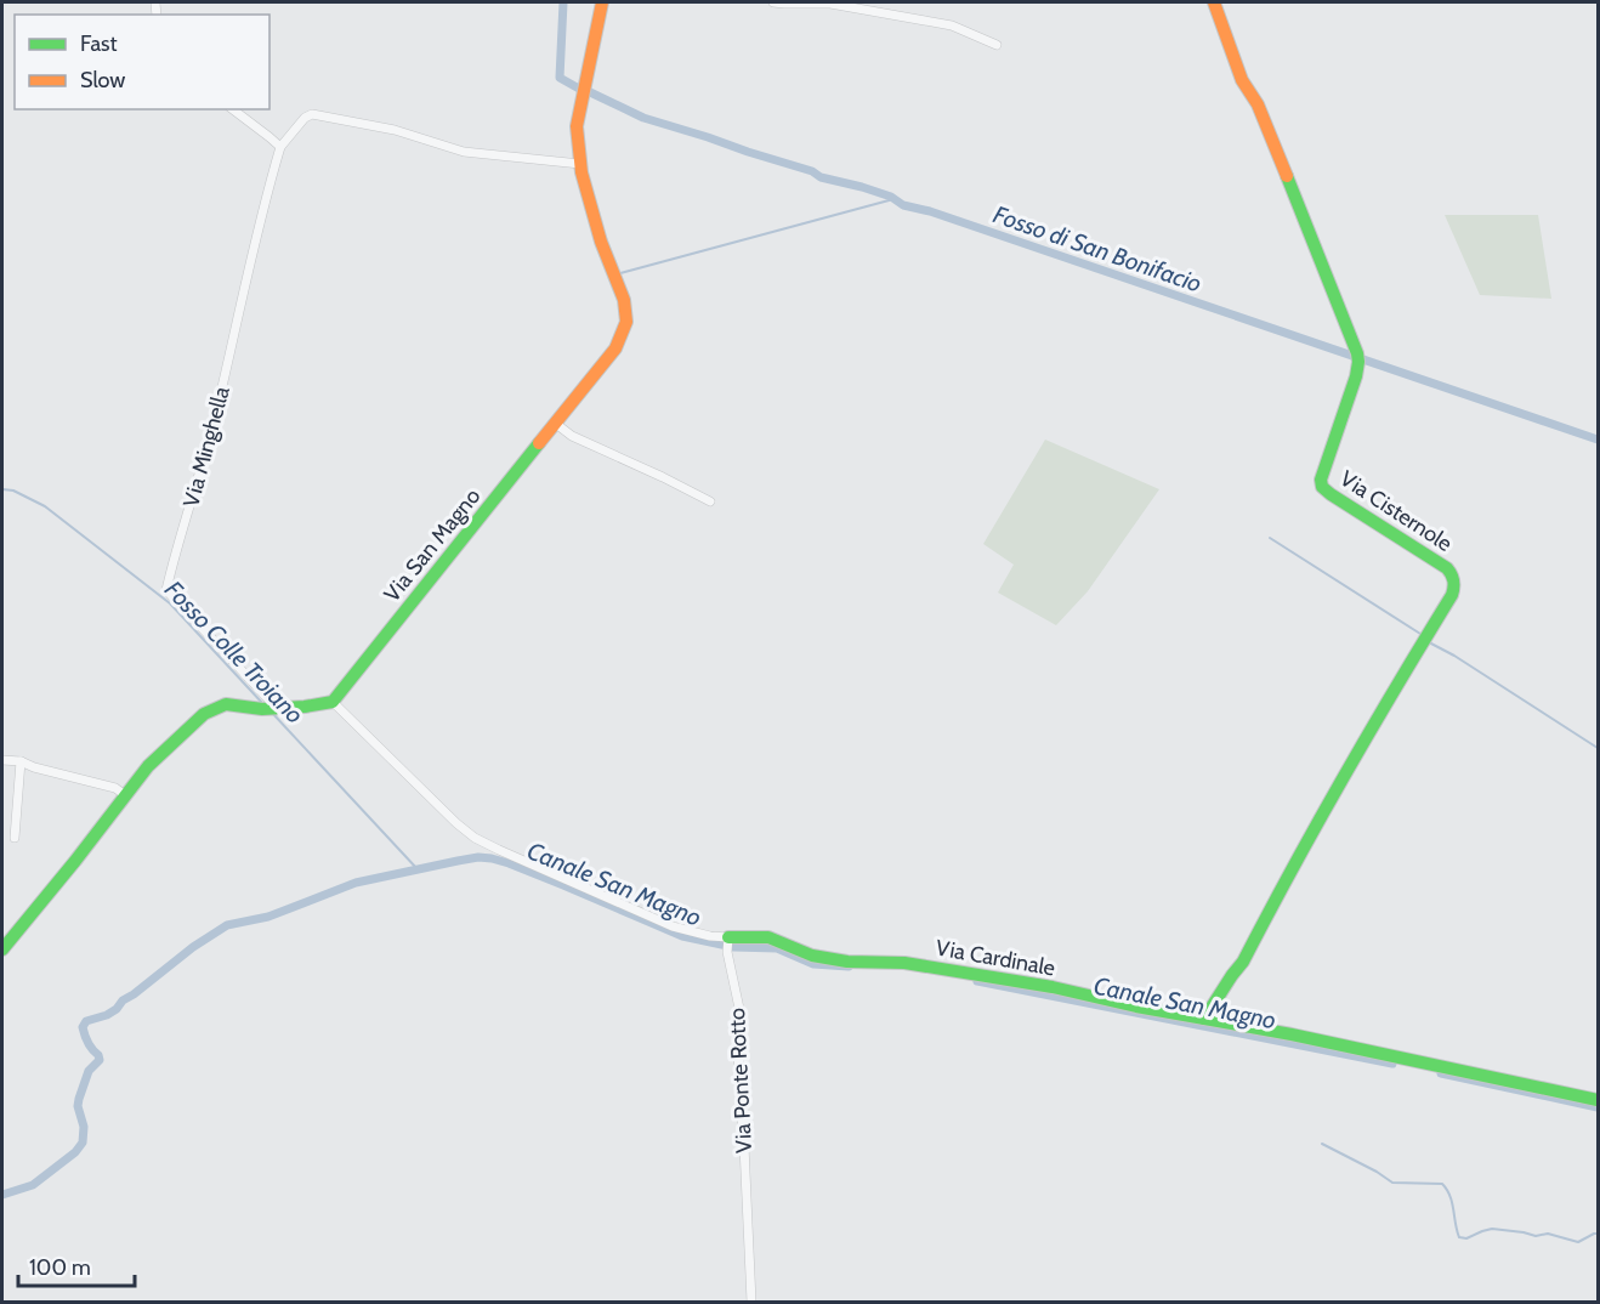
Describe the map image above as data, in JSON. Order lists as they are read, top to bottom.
{
  "streets": {
    "street": [
      "Via Minghella",
      "Via Cisternole",
      "Via San Magno",
      "Via Cardinale",
      "Via Ponte Rotto"
    ]
  },
  "crossings": [
    ["Via Cisternole", "Via Cardinale"],
    ["Via Cardinale", "Via Ponte Rotto"]
  ],
  "water": ["Fosso di San Bonifacio", "Fosso Colle Troiano", "Canale San Magno"],
  "legend": ["Fast", "Slow"],
  "scale_bar": "100 m"
}
